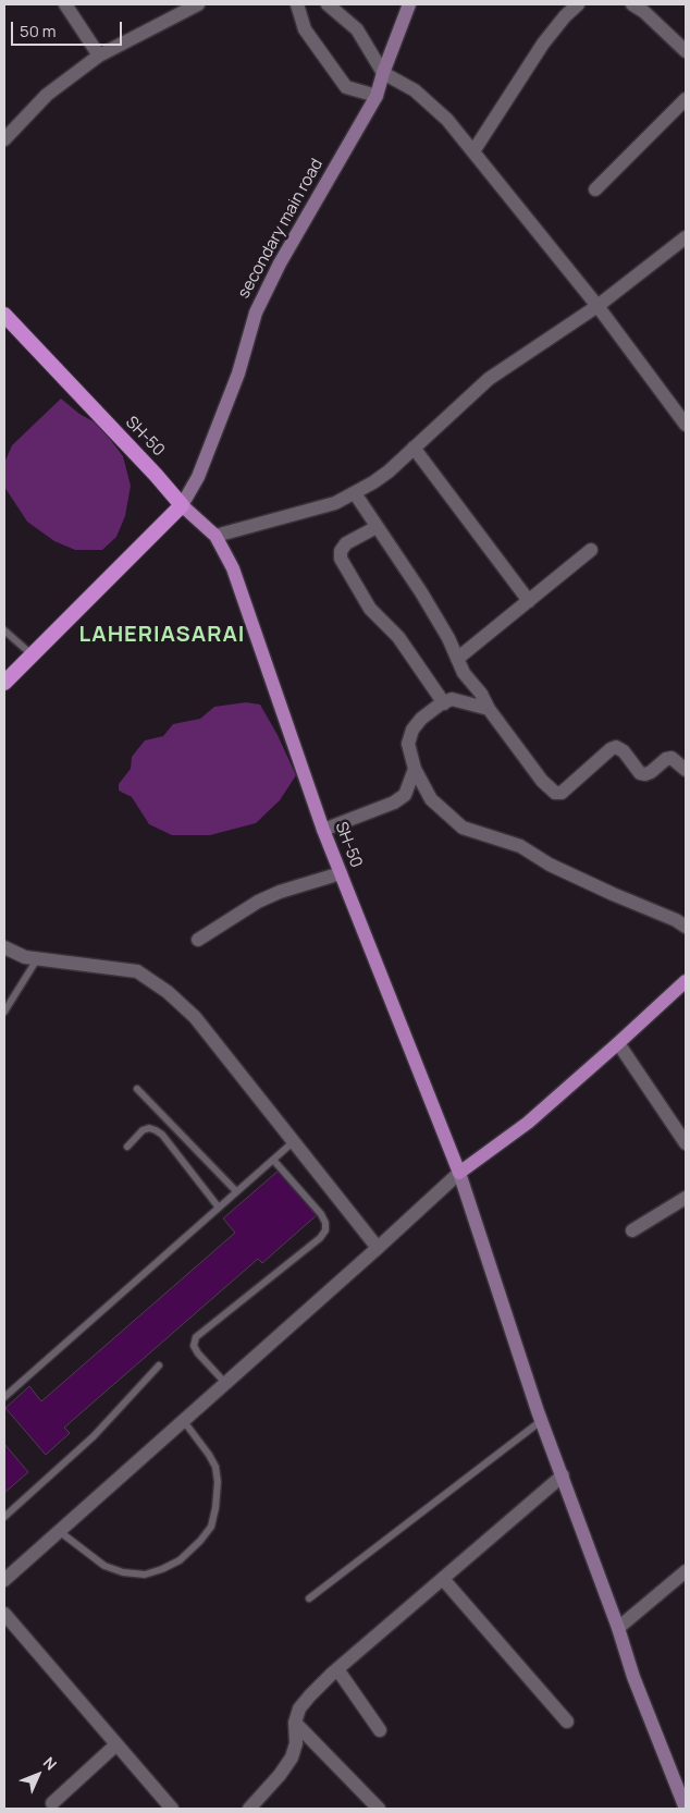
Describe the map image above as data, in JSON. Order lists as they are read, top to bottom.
{
  "streets": {
    "highway": ["SH-50"],
    "main road": ["secondary main road"]
  },
  "crossings": [
    ["secondary main road", "SH-50"]
  ],
  "districts": ["LAHERIASARAI"],
  "scale_bar": "50 m",
  "north": "top right"
}
